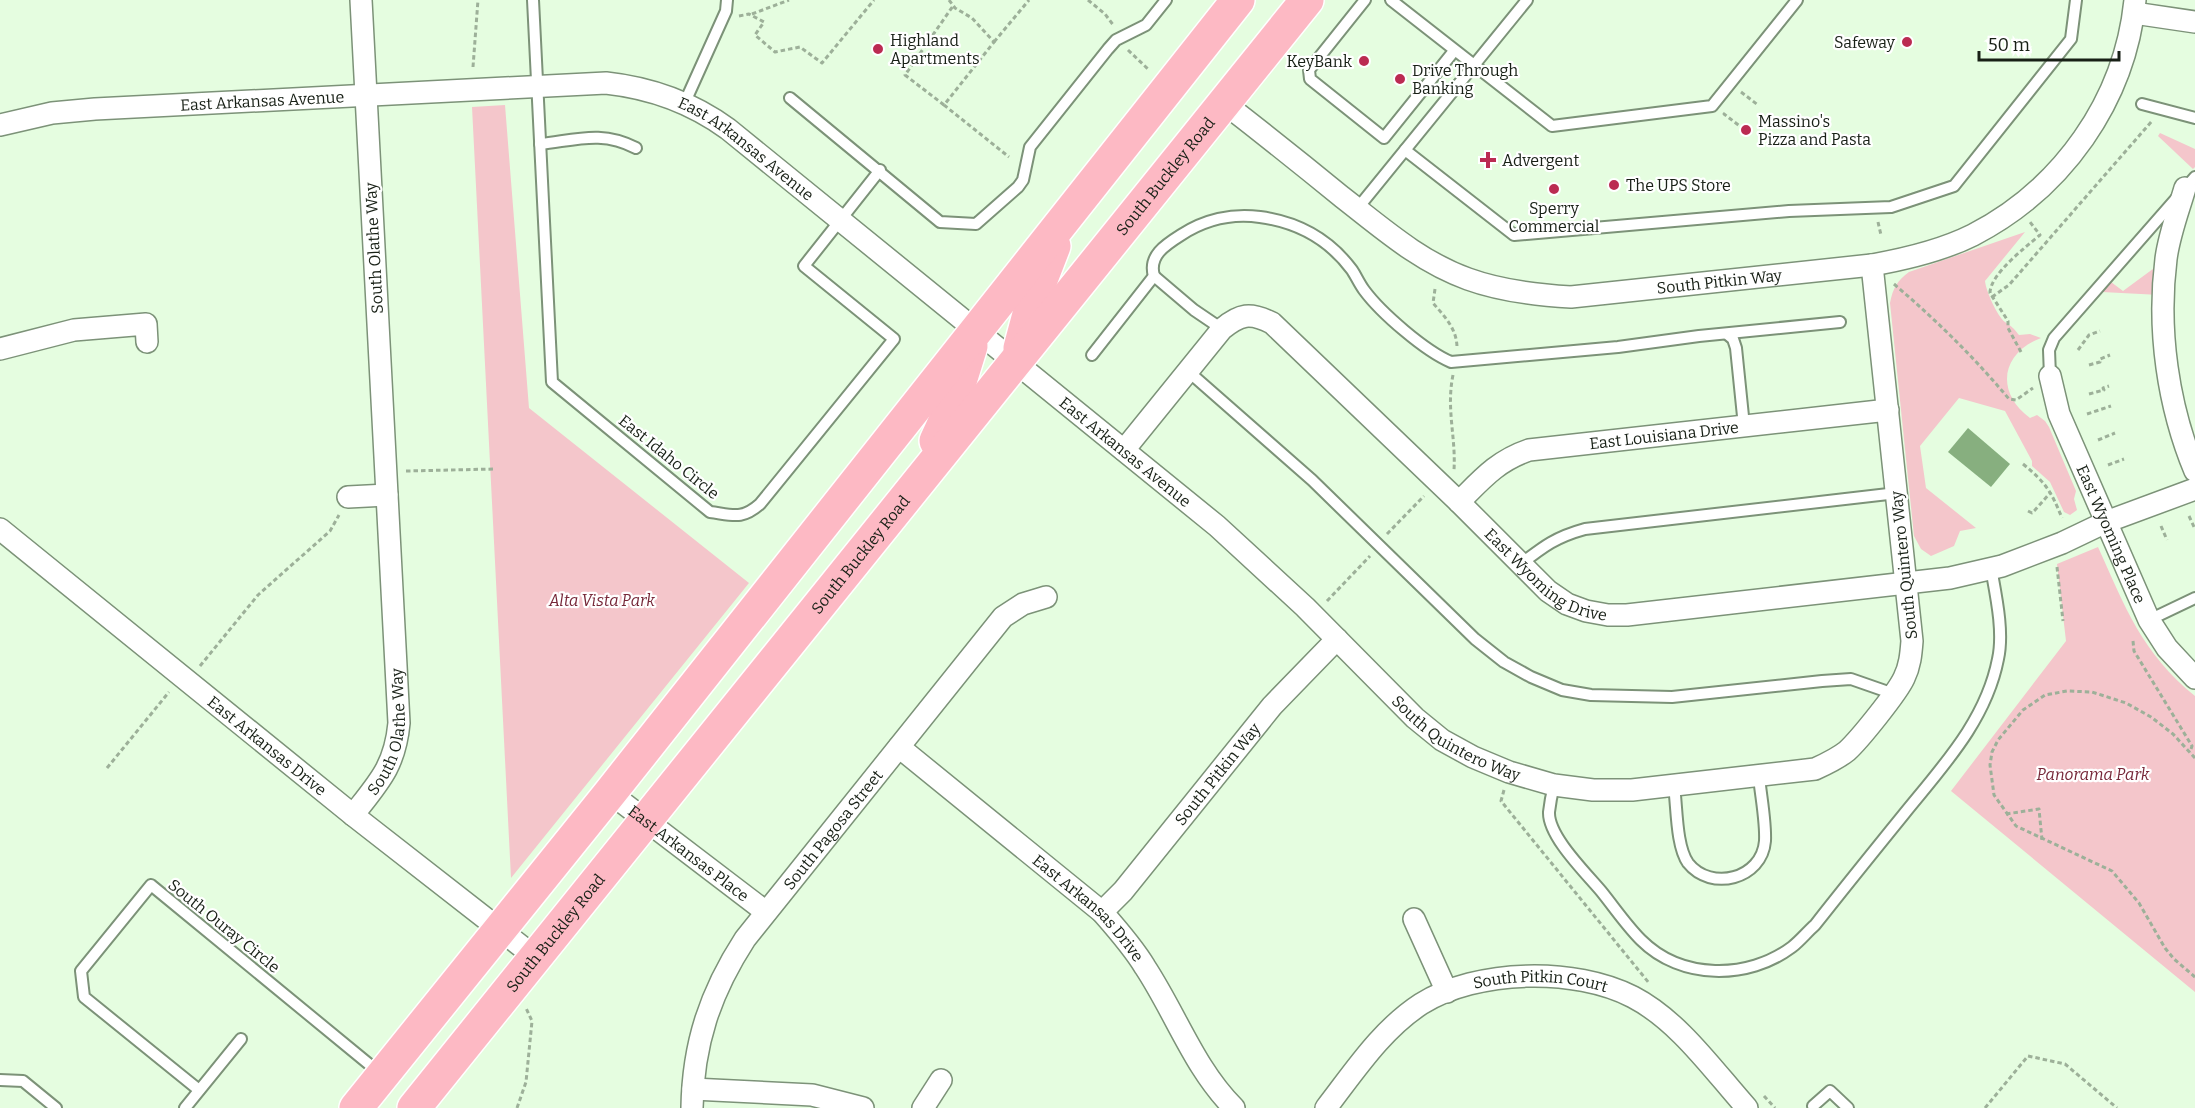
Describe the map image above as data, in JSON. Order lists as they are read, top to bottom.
{
  "streets": {
    "main road": ["South Buckley Road"],
    "street": [
      "East Arkansas Avenue",
      "South Olathe Way",
      "South Pitkin Way",
      "East Louisiana Drive",
      "East Wyoming Place",
      "South Quintero Way",
      "East Wyoming Drive",
      "East Arkansas Drive",
      "South Pagosa Street",
      "East Arkansas Place",
      "South Pitkin Court"
    ],
    "lane": ["East Idaho Circle", "South Ouray Circle"]
  },
  "crossings": [
    ["East Arkansas Avenue", "South Buckley Road"],
    ["East Arkansas Avenue", "South Olathe Way"],
    ["East Arkansas Avenue", "South Pitkin Way"],
    ["East Arkansas Avenue", "East Idaho Circle"],
    ["East Arkansas Avenue", "South Quintero Way"],
    ["East Arkansas Avenue", "East Wyoming Drive"],
    ["South Buckley Road", "South Pitkin Way"],
    ["South Buckley Road", "East Arkansas Drive"],
    ["South Buckley Road", "East Arkansas Place"],
    ["South Olathe Way", "East Arkansas Drive"],
    ["South Pitkin Way", "South Quintero Way"],
    ["South Pitkin Way", "East Arkansas Drive"],
    ["East Louisiana Drive", "South Quintero Way"],
    ["East Louisiana Drive", "East Wyoming Drive"],
    ["East Wyoming Place", "East Wyoming Drive"],
    ["South Quintero Way", "East Wyoming Drive"],
    ["East Arkansas Drive", "South Pagosa Street"],
    ["South Pagosa Street", "East Arkansas Place"]
  ],
  "parks": ["Alta Vista Park", "Panorama Park"],
  "places": {
    "other": [
      "Safeway",
      "Highland Apartments",
      "KeyBank",
      "Drive Through Banking",
      "Massino's Pizza and Pasta",
      "The UPS Store",
      "Sperry Commercial"
    ],
    "health": ["Advergent"]
  },
  "scale_bar": "50 m"
}
